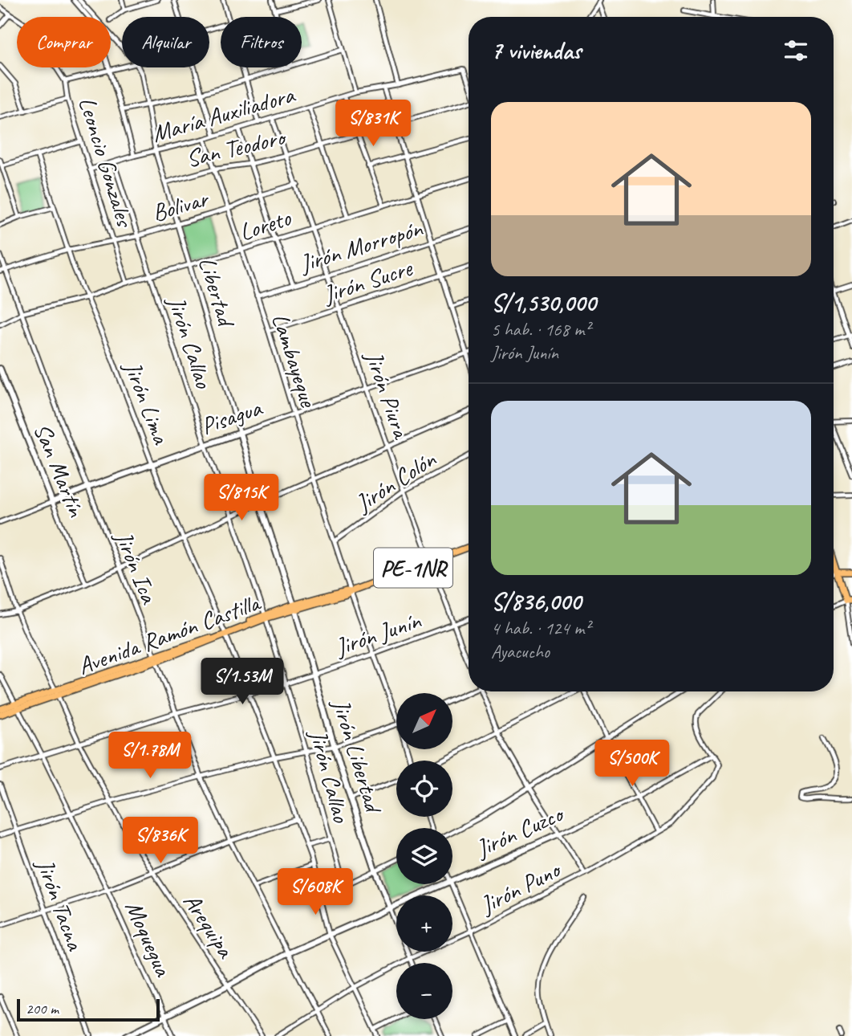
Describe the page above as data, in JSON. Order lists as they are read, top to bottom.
{
  "streets": {
    "main road": ["PE-1NR", "Avenida Ramón Castilla"],
    "street": [
      "María Auxiliadora",
      "San Teodoro",
      "Leoncio Gonzales",
      "Bolivar",
      "Loreto",
      "Jirón Morropón",
      "Jirón Sucre",
      "Libertad",
      "Jirón Callao",
      "Lambayeque",
      "Jirón Piura",
      "Jirón Lima",
      "Pisagua",
      "San Martín",
      "Jirón Colón",
      "Jirón Ica",
      "Jirón Junín",
      "Jirón Libertad",
      "Jirón Cuzco",
      "Jirón Puno",
      "Jirón Tacna",
      "Arequipa",
      "Moquegua"
    ]
  },
  "crossings": [
    ["María Auxiliadora", "Leoncio Gonzales"],
    ["María Auxiliadora", "Libertad"],
    ["María Auxiliadora", "Jirón Callao"],
    ["María Auxiliadora", "Lambayeque"],
    ["María Auxiliadora", "Jirón Piura"],
    ["San Teodoro", "Libertad"],
    ["San Teodoro", "Lambayeque"],
    ["San Teodoro", "Jirón Piura"],
    ["Leoncio Gonzales", "Bolivar"],
    ["Leoncio Gonzales", "Loreto"],
    ["Bolivar", "Libertad"],
    ["Bolivar", "Jirón Callao"],
    ["Bolivar", "Lambayeque"],
    ["Bolivar", "Jirón Piura"],
    ["Bolivar", "Jirón Lima"],
    ["Bolivar", "Jirón Ica"],
    ["Loreto", "Libertad"],
    ["Loreto", "Jirón Callao"],
    ["Loreto", "Lambayeque"],
    ["Loreto", "Jirón Piura"],
    ["Loreto", "Jirón Lima"],
    ["Loreto", "Jirón Ica"],
    ["Jirón Morropón", "Lambayeque"],
    ["Jirón Morropón", "Jirón Piura"],
    ["Jirón Sucre", "Lambayeque"],
    ["Jirón Sucre", "Jirón Piura"],
    ["Libertad", "Pisagua"],
    ["Libertad", "Avenida Ramón Castilla"],
    ["Libertad", "Jirón Libertad"],
    ["Jirón Callao", "Pisagua"],
    ["Jirón Callao", "Jirón Junín"],
    ["Jirón Callao", "Avenida Ramón Castilla"],
    ["Lambayeque", "Pisagua"],
    ["Lambayeque", "Jirón Colón"],
    ["Lambayeque", "Jirón Junín"],
    ["Lambayeque", "Avenida Ramón Castilla"],
    ["Jirón Piura", "Pisagua"],
    ["Jirón Piura", "Jirón Colón"],
    ["Jirón Piura", "Jirón Junín"],
    ["Jirón Piura", "Avenida Ramón Castilla"],
    ["Jirón Lima", "Pisagua"],
    ["Jirón Lima", "Jirón Junín"],
    ["Jirón Lima", "Avenida Ramón Castilla"],
    ["Jirón Lima", "Jirón Cuzco"],
    ["Jirón Lima", "Jirón Puno"],
    ["Pisagua", "San Martín"],
    ["Pisagua", "Jirón Ica"],
    ["Jirón Ica", "Jirón Junín"],
    ["Jirón Ica", "Avenida Ramón Castilla"],
    ["Jirón Ica", "Jirón Cuzco"],
    ["Jirón Ica", "Jirón Puno"],
    ["Jirón Junín", "Jirón Libertad"],
    ["Jirón Junín", "Arequipa"],
    ["Jirón Junín", "Moquegua"],
    ["Avenida Ramón Castilla", "Jirón Libertad"],
    ["Avenida Ramón Castilla", "Arequipa"],
    ["Avenida Ramón Castilla", "Moquegua"],
    ["Jirón Libertad", "Jirón Cuzco"],
    ["Jirón Libertad", "Jirón Puno"],
    ["Jirón Cuzco", "Jirón Puno"],
    ["Jirón Cuzco", "Arequipa"],
    ["Jirón Cuzco", "Moquegua"]
  ],
  "scale_bar": "200 m",
  "north": "top right",
  "page": {
    "chip": ["Comprar", "Alquilar", "Filtros"],
    "heading": "7 viviendas",
    "list": [
      {
        "name": "S/1,530,000",
        "note": "5 hab. · 168 m² · Jirón Junín"
      },
      {
        "name": "S/836,000",
        "note": "4 hab. · 124 m² · Ayacucho"
      }
    ],
    "price": [
      "S/831K",
      "S/815K",
      "S/1.53M",
      "S/1.78M",
      "S/500K",
      "S/836K",
      "S/608K"
    ],
    "map_buttons": ["+", "−"],
    "scale": "200 m"
  }
}
